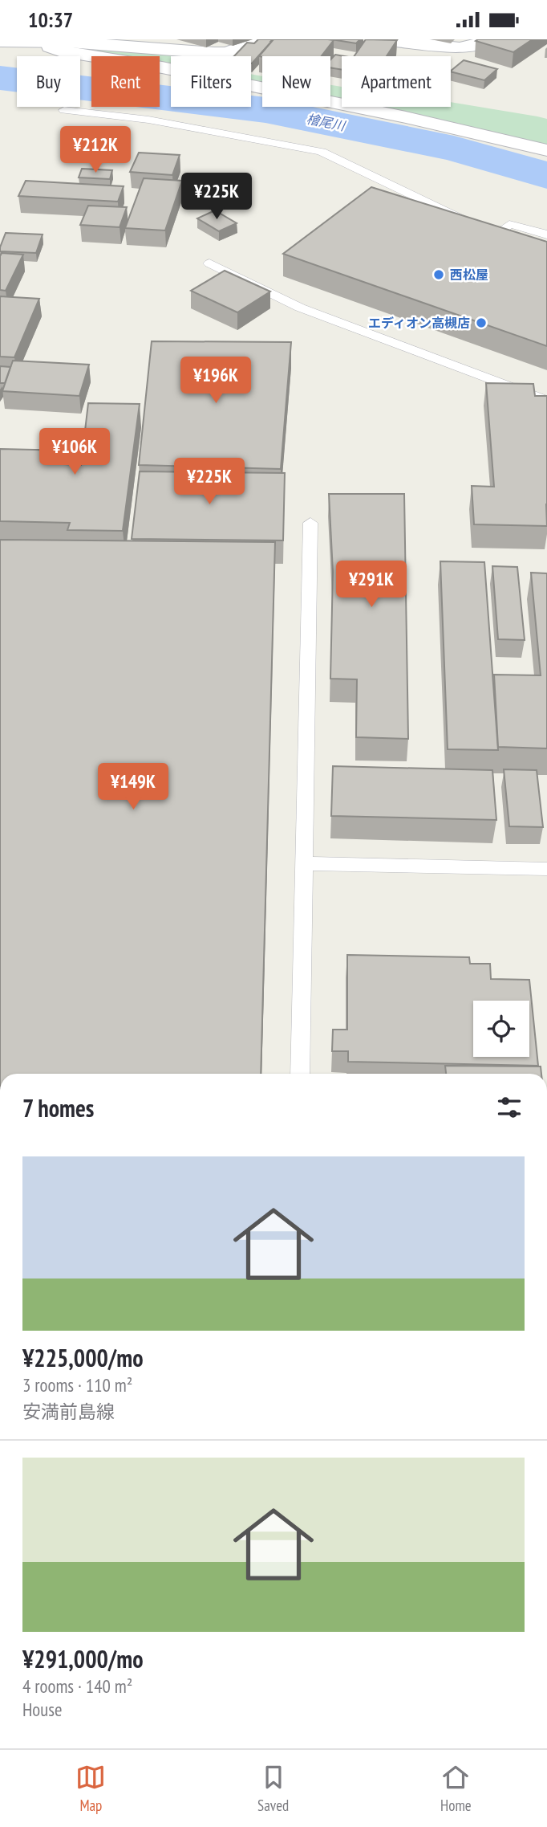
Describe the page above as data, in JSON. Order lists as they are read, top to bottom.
{
  "water": ["檜尾川"],
  "places": ["西松屋", "エディオン高槻店"],
  "page": {
    "status": "10:37",
    "chip": [
      "Buy",
      "Rent",
      "Filters",
      "New",
      "Apartment"
    ],
    "price": [
      "¥212K",
      "¥225K",
      "¥196K",
      "¥106K",
      "¥225K",
      "¥291K",
      "¥149K"
    ],
    "heading": "7 homes",
    "list": [
      {
        "name": "¥225,000/mo",
        "note": "3 rooms · 110 m² · 安満前島線"
      },
      {
        "name": "¥291,000/mo",
        "note": "4 rooms · 140 m² · House"
      }
    ],
    "tabs": ["Map", "Saved", "Home"]
  }
}
